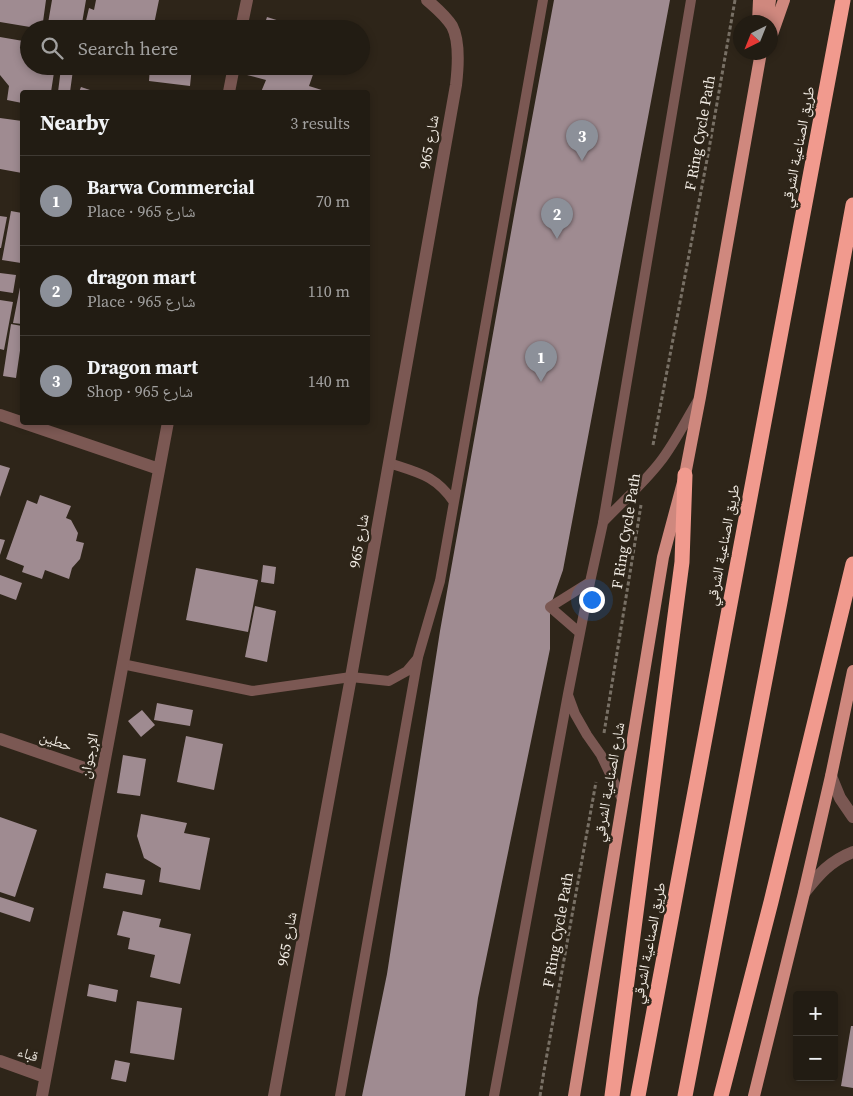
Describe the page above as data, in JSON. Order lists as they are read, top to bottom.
{
  "streets": {
    "highway": ["طريق الصناعية الشرقي"],
    "main road": ["شارع الصناعية الشرقي"],
    "street": [
      "شارع 965",
      "حطين",
      "الإرجوان",
      "قباء"
    ],
    "path": ["F Ring Cycle Path"]
  },
  "crossings": [
    ["حطين", "الإرجوان"],
    ["الإرجوان", "قباء"]
  ],
  "north": "bottom left",
  "page": {
    "search": "Search here",
    "heading": ["Nearby", "3 results"],
    "pins": ["3", "2", "1"],
    "list": [
      {
        "mark": "1",
        "name": "Barwa Commercial",
        "note": "Place · شارع 965",
        "value": "70 m"
      },
      {
        "mark": "2",
        "name": "dragon mart",
        "note": "Place · شارع 965",
        "value": "110 m"
      },
      {
        "mark": "3",
        "name": "Dragon mart",
        "note": "Shop · شارع 965",
        "value": "140 m"
      }
    ],
    "map_buttons": ["+", "−"]
  }
}
